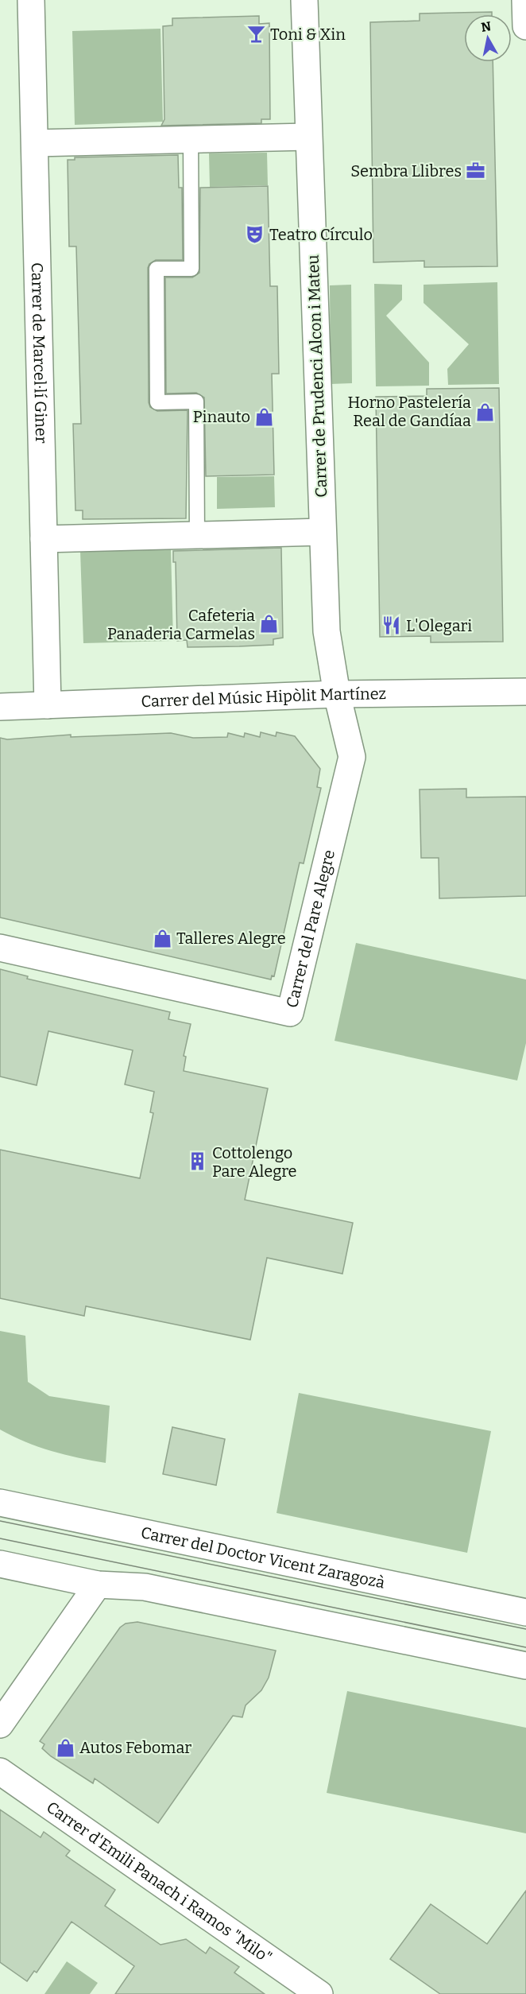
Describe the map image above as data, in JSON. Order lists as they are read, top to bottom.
{
  "streets": {
    "street": [
      "Carrer de Marcel·lí Giner",
      "Carrer de Prudenci Alcon i Mateu",
      "Carrer del Músic Hipòlit Martínez",
      "Carrer del Pare Alegre",
      "Carrer del Doctor Vicent Zaragozà",
      "Carrer d'Emili Panach i Ramos \"Milo\""
    ]
  },
  "crossings": [
    ["Carrer de Marcel·lí Giner", "Carrer del Músic Hipòlit Martínez"],
    ["Carrer de Prudenci Alcon i Mateu", "Carrer del Músic Hipòlit Martínez"],
    ["Carrer de Prudenci Alcon i Mateu", "Carrer del Pare Alegre"],
    ["Carrer del Músic Hipòlit Martínez", "Carrer del Pare Alegre"]
  ],
  "places": {
    "bar": ["Toni & Xin"],
    "office": ["Sembra Llibres"],
    "theatre": ["Teatro Círculo"],
    "shop": [
      "Horno Pastelería Real de Gandíaa",
      "Pinauto",
      "Cafeteria Panaderia Carmelas",
      "Talleres Alegre",
      "Autos Febomar"
    ],
    "restaurant": ["L'Olegari"],
    "building": ["Cottolengo Pare Alegre"]
  },
  "north": "top"
}
